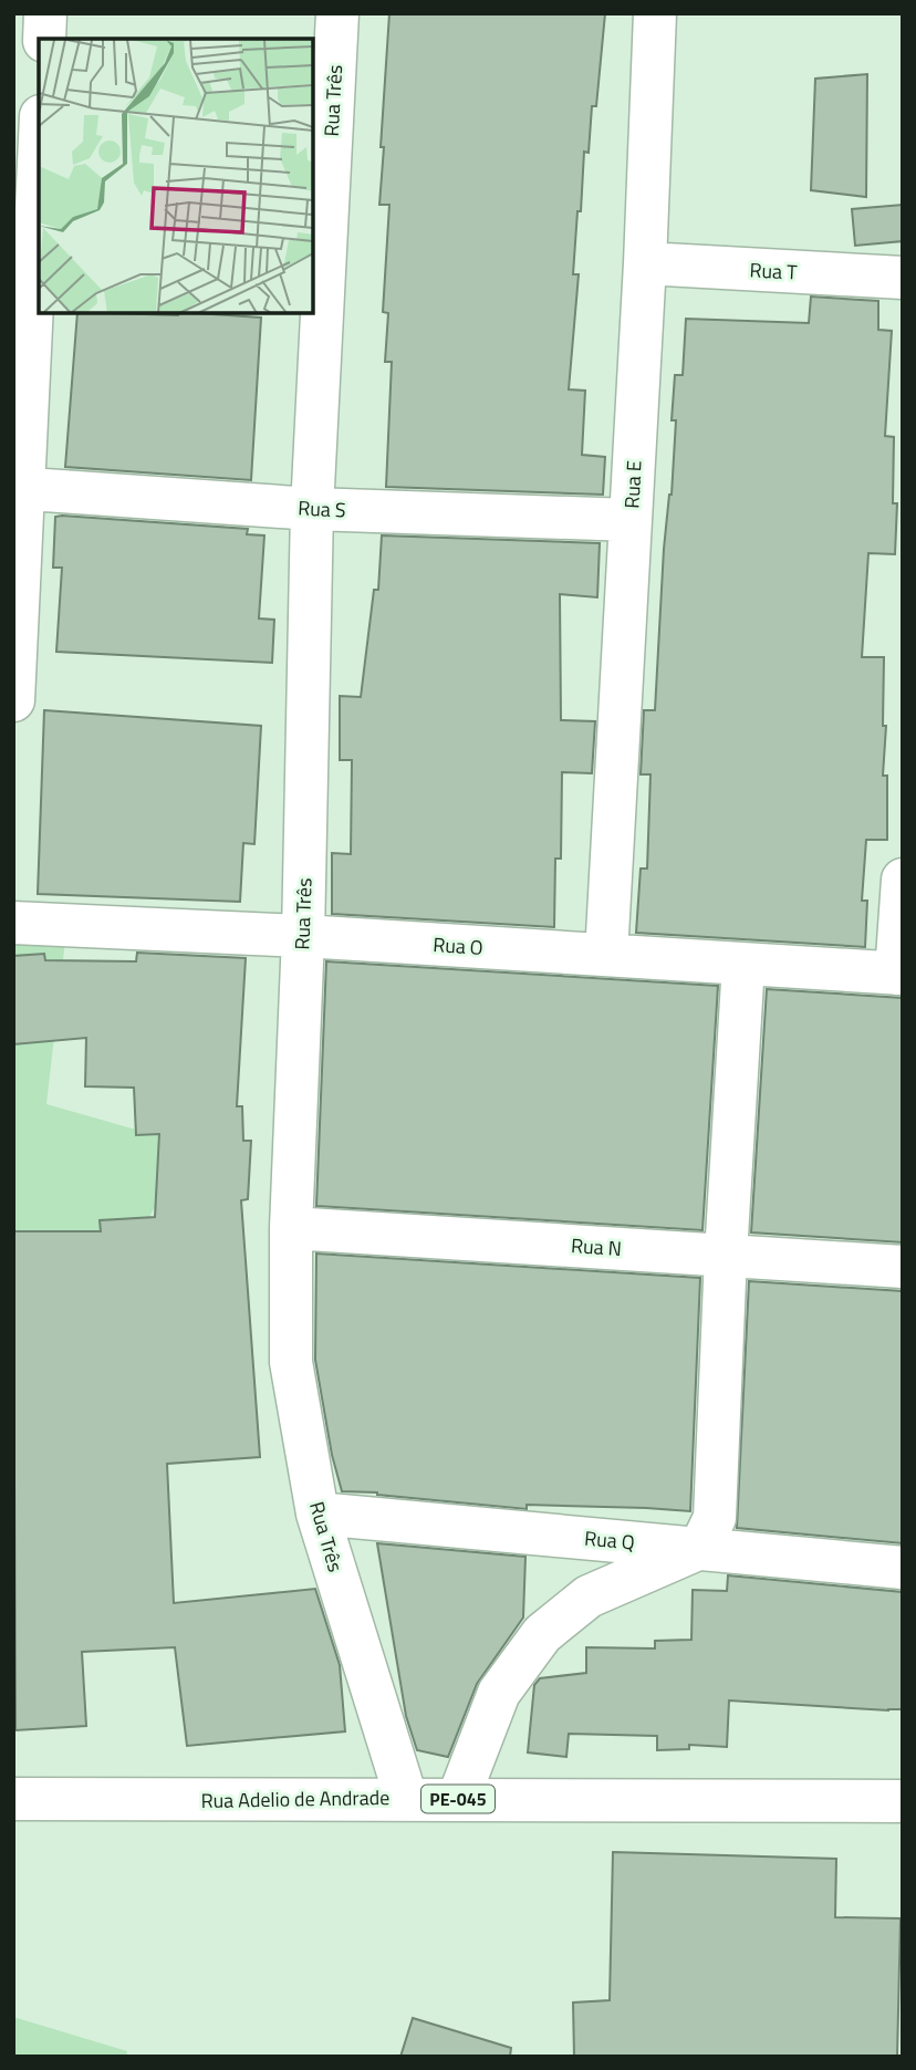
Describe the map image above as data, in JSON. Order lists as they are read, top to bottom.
{
  "streets": {
    "street": [
      "Rua Três",
      "Rua T",
      "Rua E",
      "Rua S",
      "Rua O",
      "Rua N",
      "Rua Q",
      "Rua Adelio de Andrade",
      "PE-045"
    ]
  },
  "crossings": [
    ["Rua Três", "Rua S"],
    ["Rua Três", "Rua O"],
    ["Rua Três", "Rua N"],
    ["Rua Três", "Rua Q"],
    ["Rua Três", "Rua Adelio de Andrade"],
    ["Rua T", "Rua E"],
    ["Rua E", "Rua S"],
    ["Rua E", "Rua O"]
  ]
}
